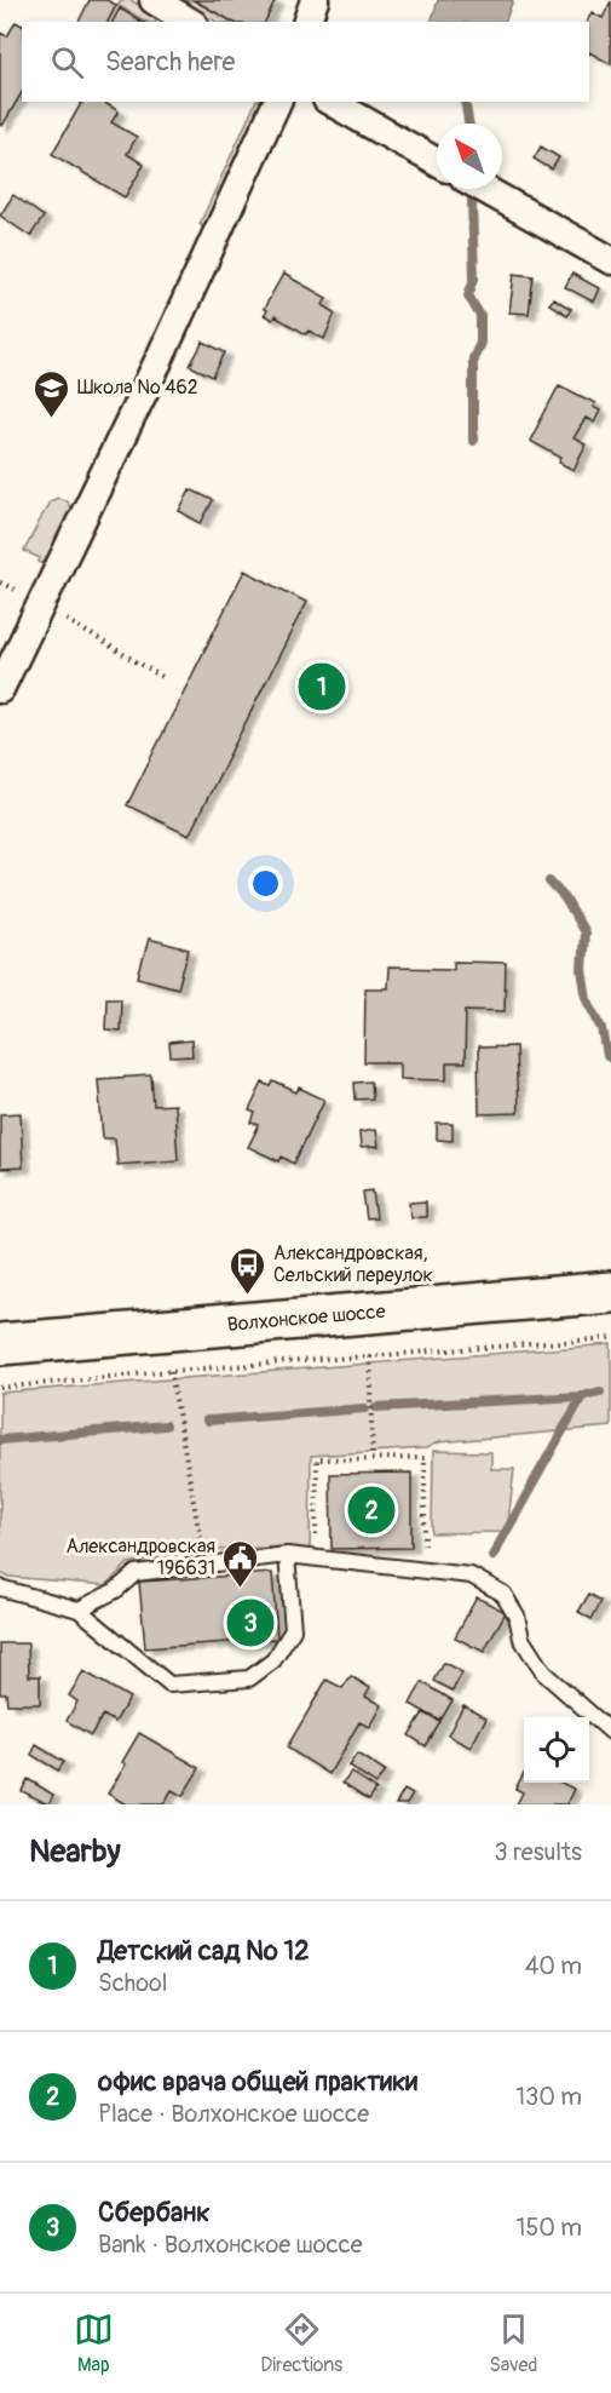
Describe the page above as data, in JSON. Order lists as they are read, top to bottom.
{
  "streets": {
    "main road": ["Волхонское шоссе"]
  },
  "places": {
    "school or university": ["Школа № 462"],
    "bus stop": ["Александровская, Сельский переулок"],
    "public building": ["Александровская 196631"]
  },
  "north": "top left",
  "page": {
    "search": "Search here",
    "pins": ["1", "2", "3"],
    "heading": ["Nearby", "3 results"],
    "list": [
      {
        "mark": "1",
        "name": "Детский сад № 12",
        "note": "School",
        "value": "40 m"
      },
      {
        "mark": "2",
        "name": "офис врача общей практики",
        "note": "Place · Волхонское шоссе",
        "value": "130 m"
      },
      {
        "mark": "3",
        "name": "Сбербанк",
        "note": "Bank · Волхонское шоссе",
        "value": "150 m"
      }
    ],
    "nav": ["Map", "Directions", "Saved"]
  }
}
